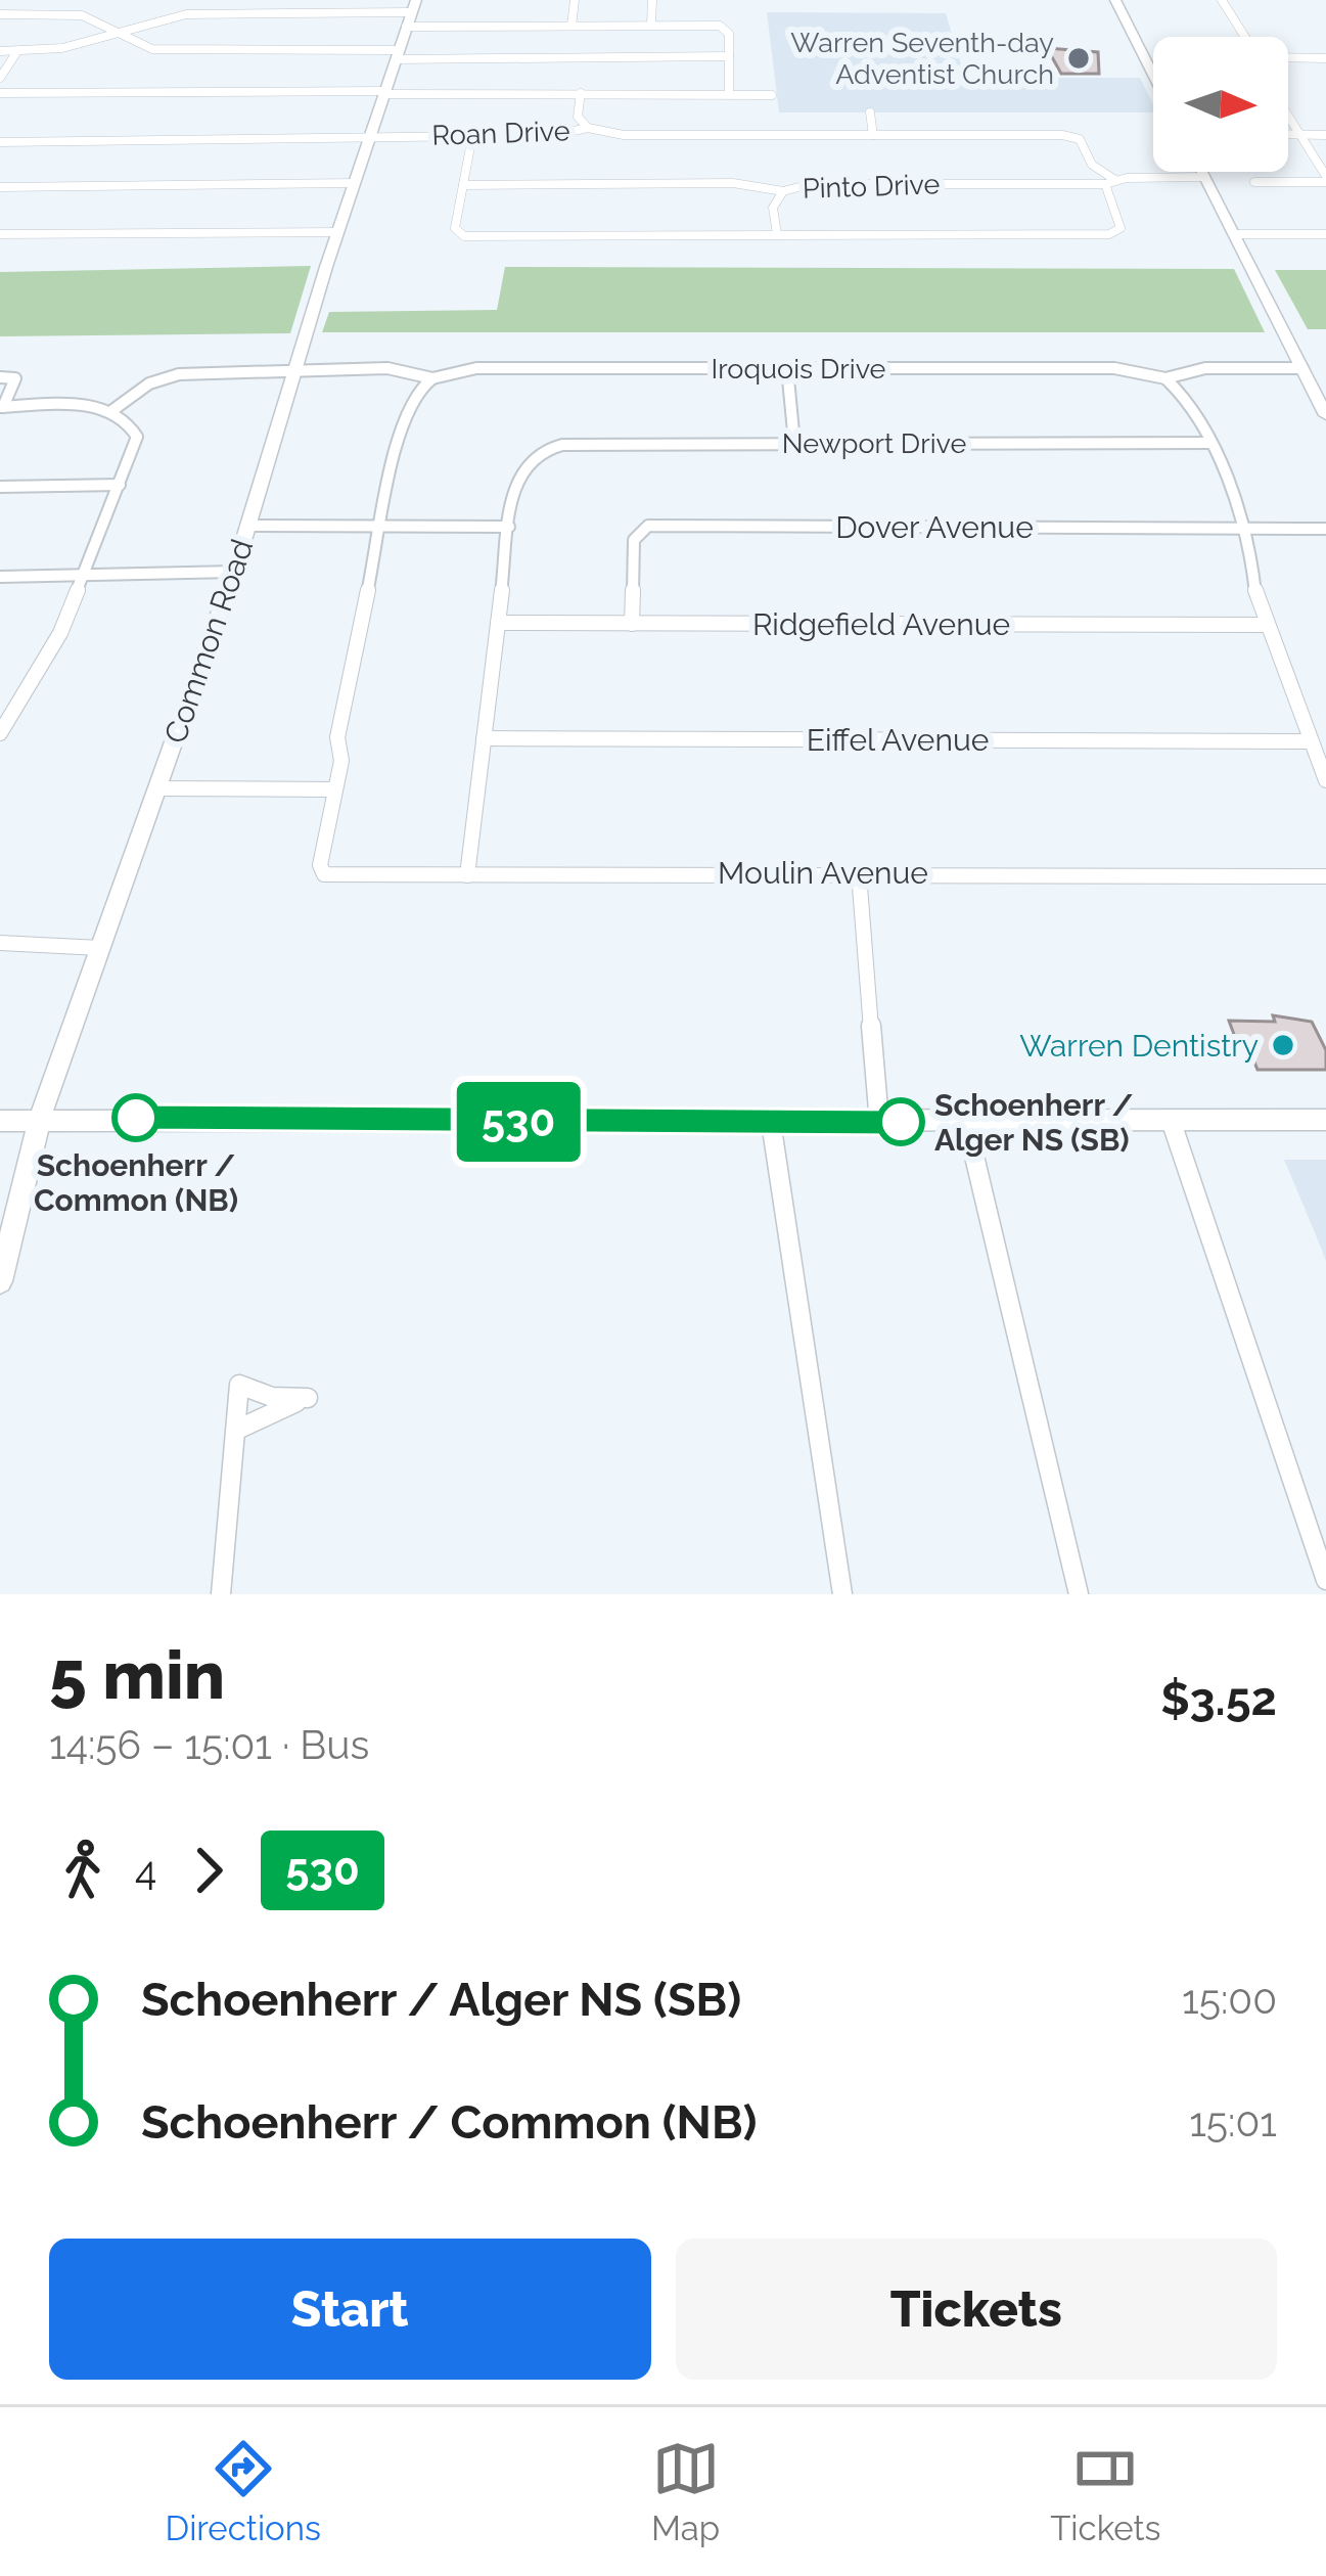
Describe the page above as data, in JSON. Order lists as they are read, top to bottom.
{
  "streets": {
    "main road": ["Common Road"],
    "street": [
      "Roan Drive",
      "Pinto Drive",
      "Iroquois Drive",
      "Newport Drive",
      "Dover Avenue",
      "Ridgefield Avenue",
      "Eiffel Avenue",
      "Moulin Avenue"
    ]
  },
  "crossings": [
    ["Roan Drive", "Pinto Drive"],
    ["Roan Drive", "Common Road"],
    ["Iroquois Drive", "Common Road"],
    ["Dover Avenue", "Ridgefield Avenue"]
  ],
  "places": [
    "Warren Seventh-day Adventist Church",
    "Warren Dentistry",
    "Schoenherr / Common (NB)",
    "Schoenherr / Alger NS (SB)"
  ],
  "lines": ["bus line 530"],
  "north": "right",
  "page": {
    "on_map": "530",
    "heading": ["5 min", "14:56 – 15:01 · Bus", "$3.52"],
    "legs": ["4", "530"],
    "list": [
      {
        "name": "Schoenherr / Alger NS (SB)",
        "value": "15:00"
      },
      {
        "name": "Schoenherr / Common (NB)",
        "value": "15:01"
      }
    ],
    "buttons": ["Start", "Tickets"],
    "tabs": ["Directions", "Map", "Tickets"]
  }
}
